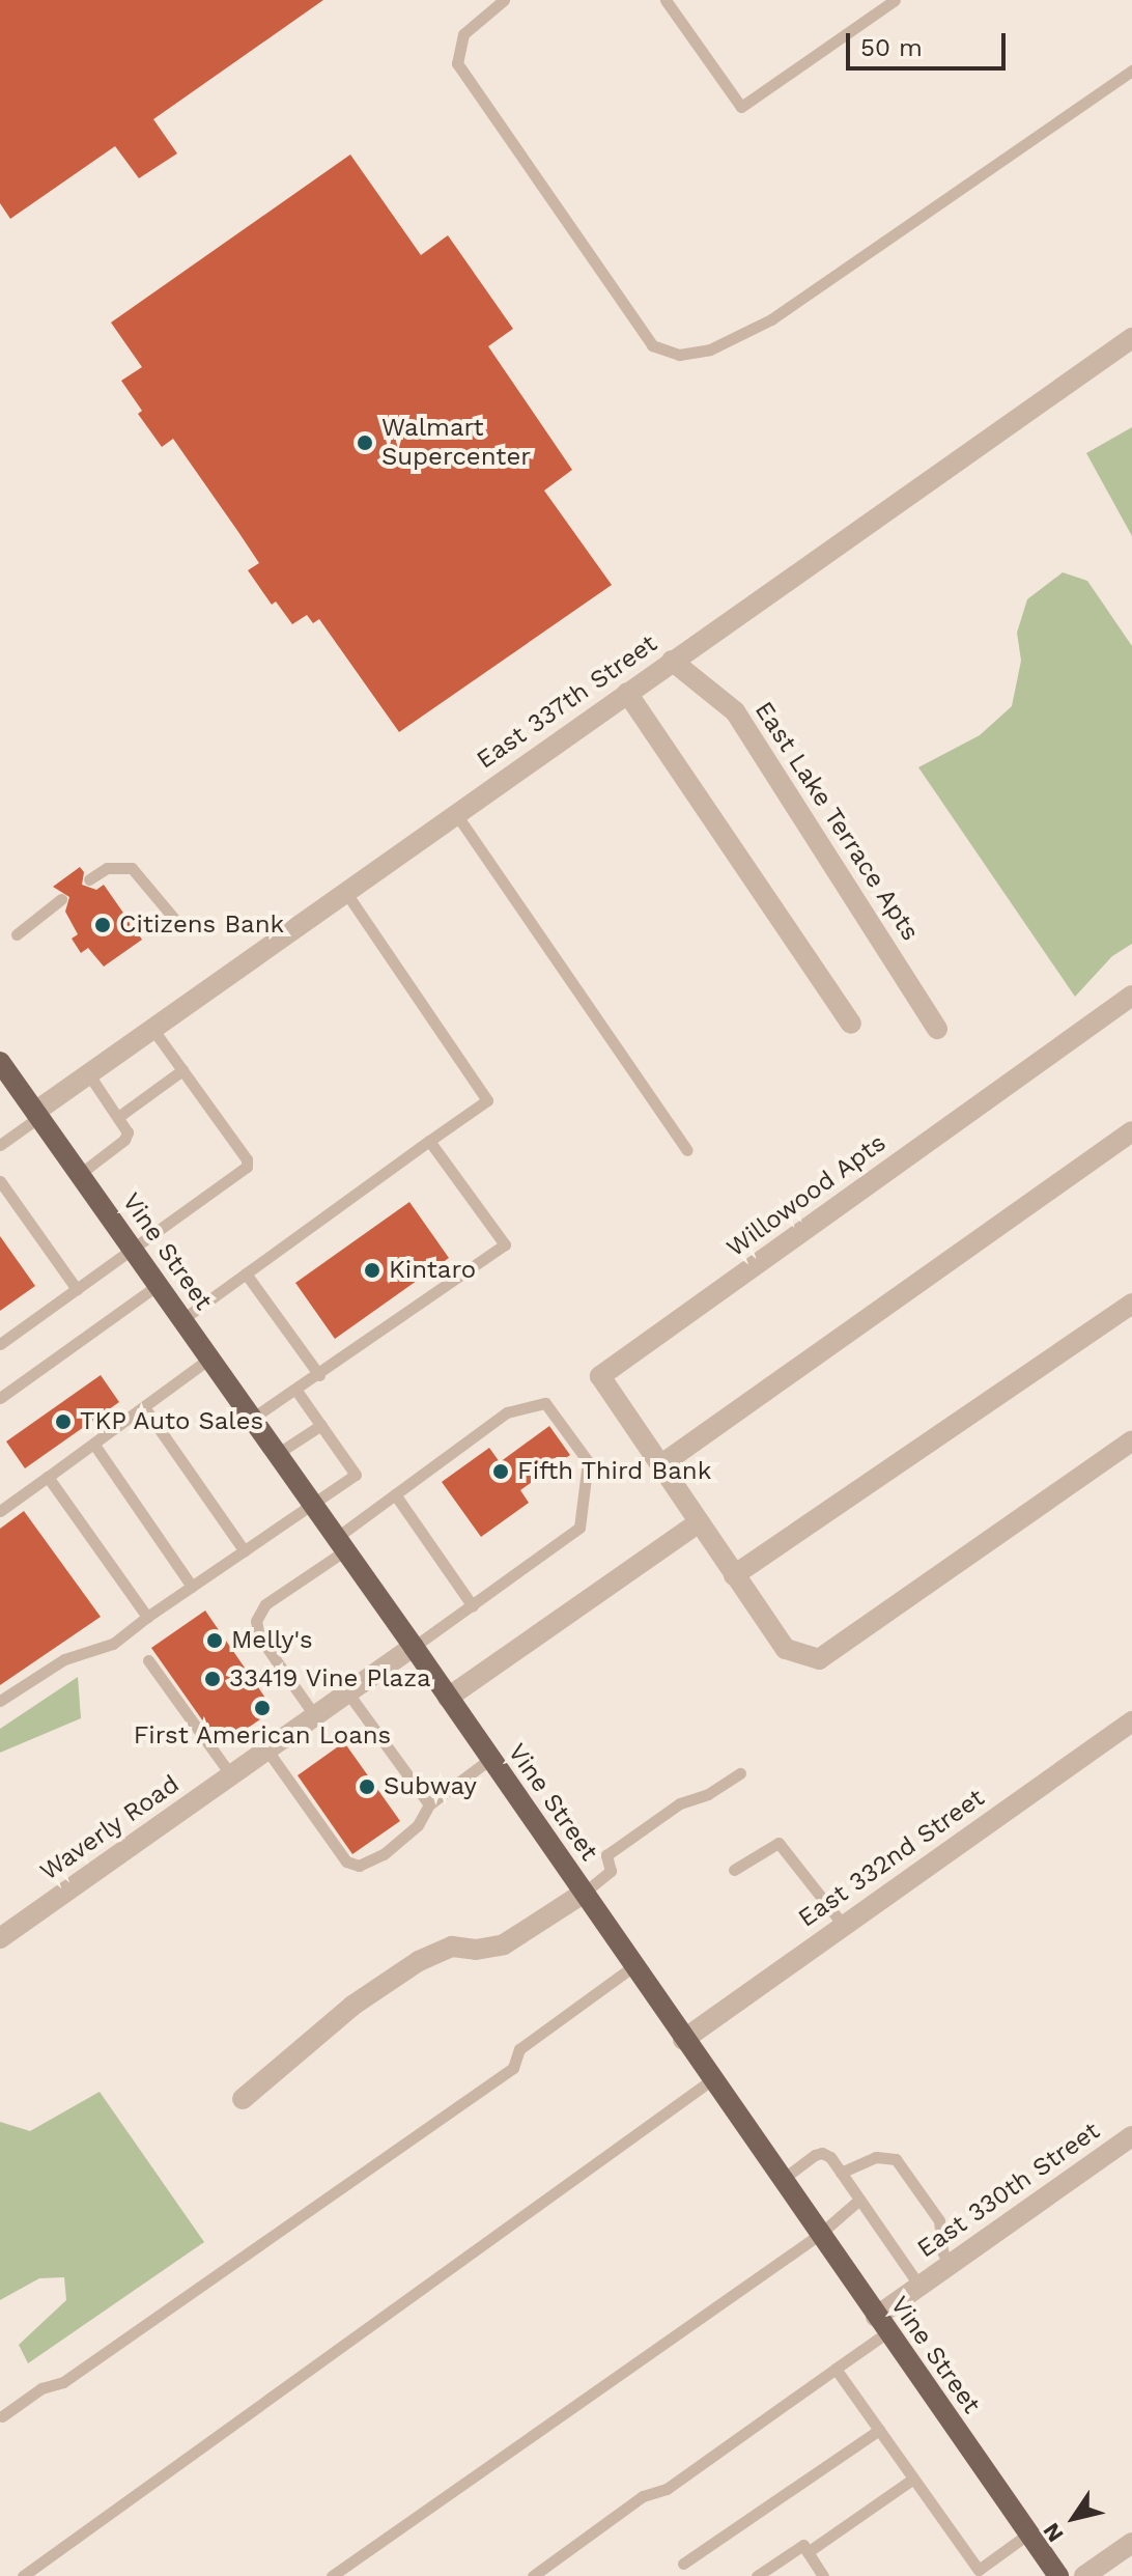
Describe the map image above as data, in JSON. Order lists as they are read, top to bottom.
{
  "streets": {
    "main road": ["Vine Street"],
    "street": [
      "East 337th Street",
      "East Lake Terrace Apts",
      "Willowood Apts",
      "Waverly Road",
      "East 332nd Street",
      "East 330th Street"
    ]
  },
  "crossings": [
    ["East 337th Street", "East Lake Terrace Apts"],
    ["East 337th Street", "Vine Street"],
    ["Vine Street", "Waverly Road"],
    ["Vine Street", "East 332nd Street"],
    ["Vine Street", "East 330th Street"]
  ],
  "places": [
    "Walmart Supercenter",
    "Citizens Bank",
    "Kintaro",
    "TKP Auto Sales",
    "Fifth Third Bank",
    "Melly's",
    "33419 Vine Plaza",
    "First American Loans",
    "Subway"
  ],
  "scale_bar": "50 m",
  "north": "bottom left"
}
